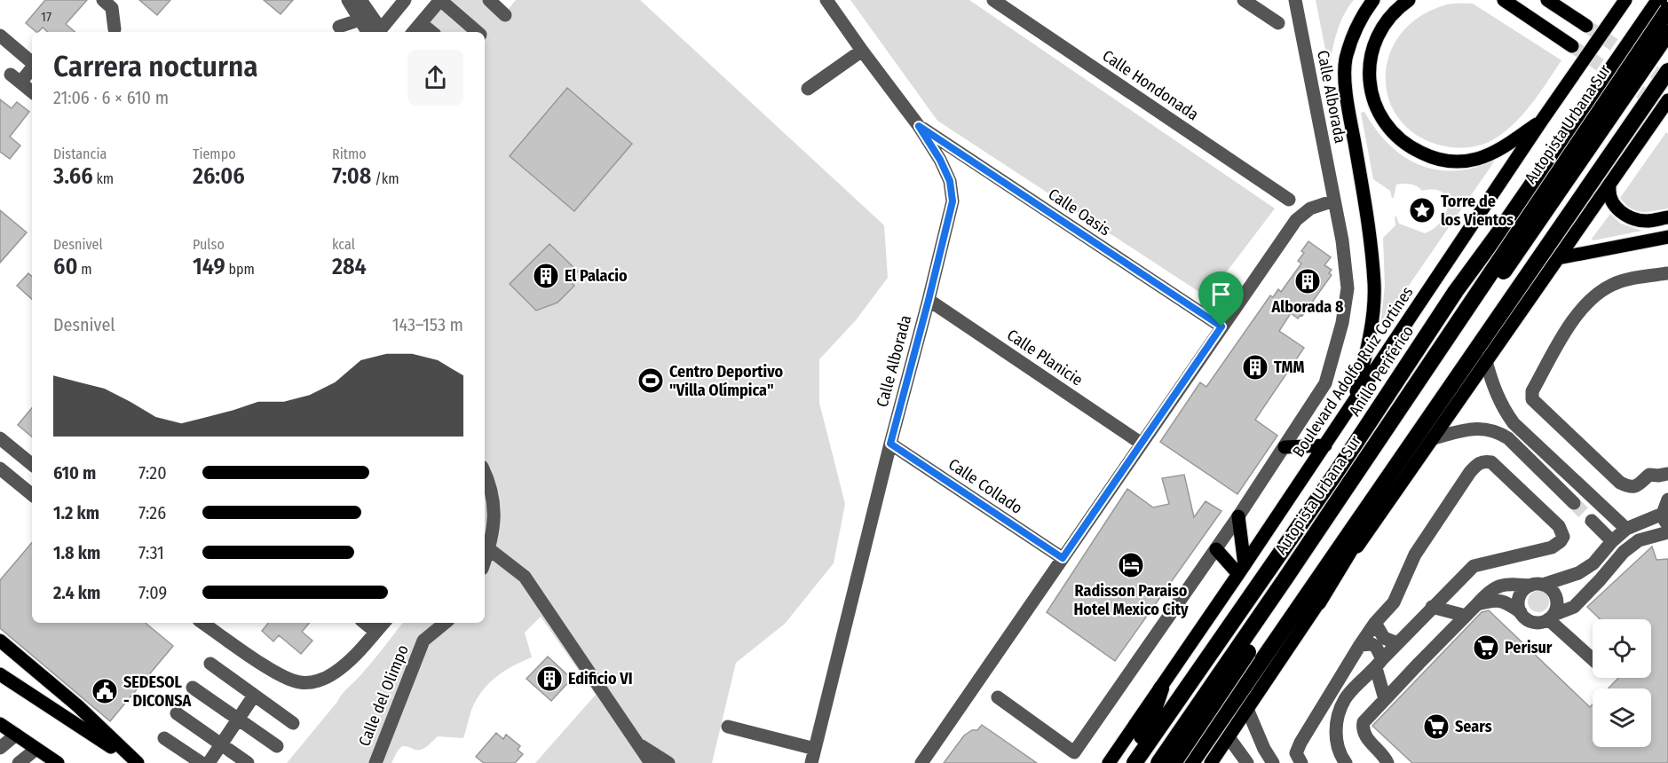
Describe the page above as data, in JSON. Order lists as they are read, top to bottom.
{
  "streets": {
    "highway": ["Autopista Urbana Sur", "Anillo Periférico"],
    "main road": ["Boulevard Adolfo Ruiz Cortines"],
    "street": [
      "Calle Hondonada",
      "Calle Alborada",
      "Calle Oasis",
      "Calle Planicie",
      "Calle Collado",
      "Calle del Olimpo"
    ]
  },
  "crossings": [
    ["Calle Alborada", "Calle Oasis"],
    ["Calle Alborada", "Calle Planicie"],
    ["Calle Alborada", "Calle Collado"]
  ],
  "places": {
    "place": ["Torre de los Vientos"],
    "building": [
      "El Palacio",
      "Alborada 8",
      "TMM",
      "Edificio VI"
    ],
    "sports": ["Centro Deportivo \"Villa Olímpica\""],
    "hotel": ["Radisson Paraiso Hotel Mexico City"],
    "supermarket": ["Perisur", "Sears"],
    "public building": ["SEDESOL - DICONSA"]
  },
  "house_numbers": ["17"],
  "page": {
    "heading": ["Carrera nocturna", "21:06 · 6 × 610 m"],
    "stats": [
      ["Distancia", "3.66 km"],
      ["Tiempo", "26:06"],
      ["Ritmo", "7:08 /km"],
      ["Desnivel", "60 m"],
      ["Pulso", "149 bpm"],
      ["kcal", "284"]
    ],
    "chart": ["Desnivel", "143–153 m"],
    "list": [
      {
        "name": "610 m",
        "note": "7:20"
      },
      {
        "name": "1.2 km",
        "note": "7:26"
      },
      {
        "name": "1.8 km",
        "note": "7:31"
      },
      {
        "name": "2.4 km",
        "note": "7:09"
      }
    ]
  }
}
